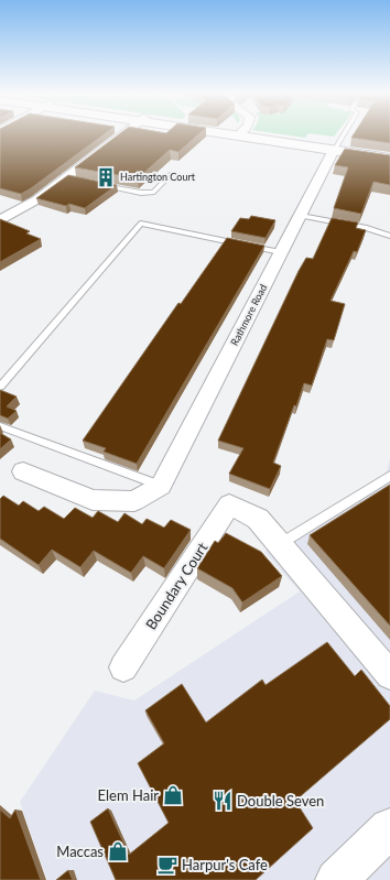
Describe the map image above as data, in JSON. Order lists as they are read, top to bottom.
{
  "streets": {
    "street": ["Rathmore Road", "Boundary Court"]
  },
  "places": {
    "building": ["Hartington Court"],
    "shop": ["Elem Hair", "Maccas"],
    "restaurant": ["Double Seven"],
    "cafe": ["Harpur's Cafe"]
  }
}
